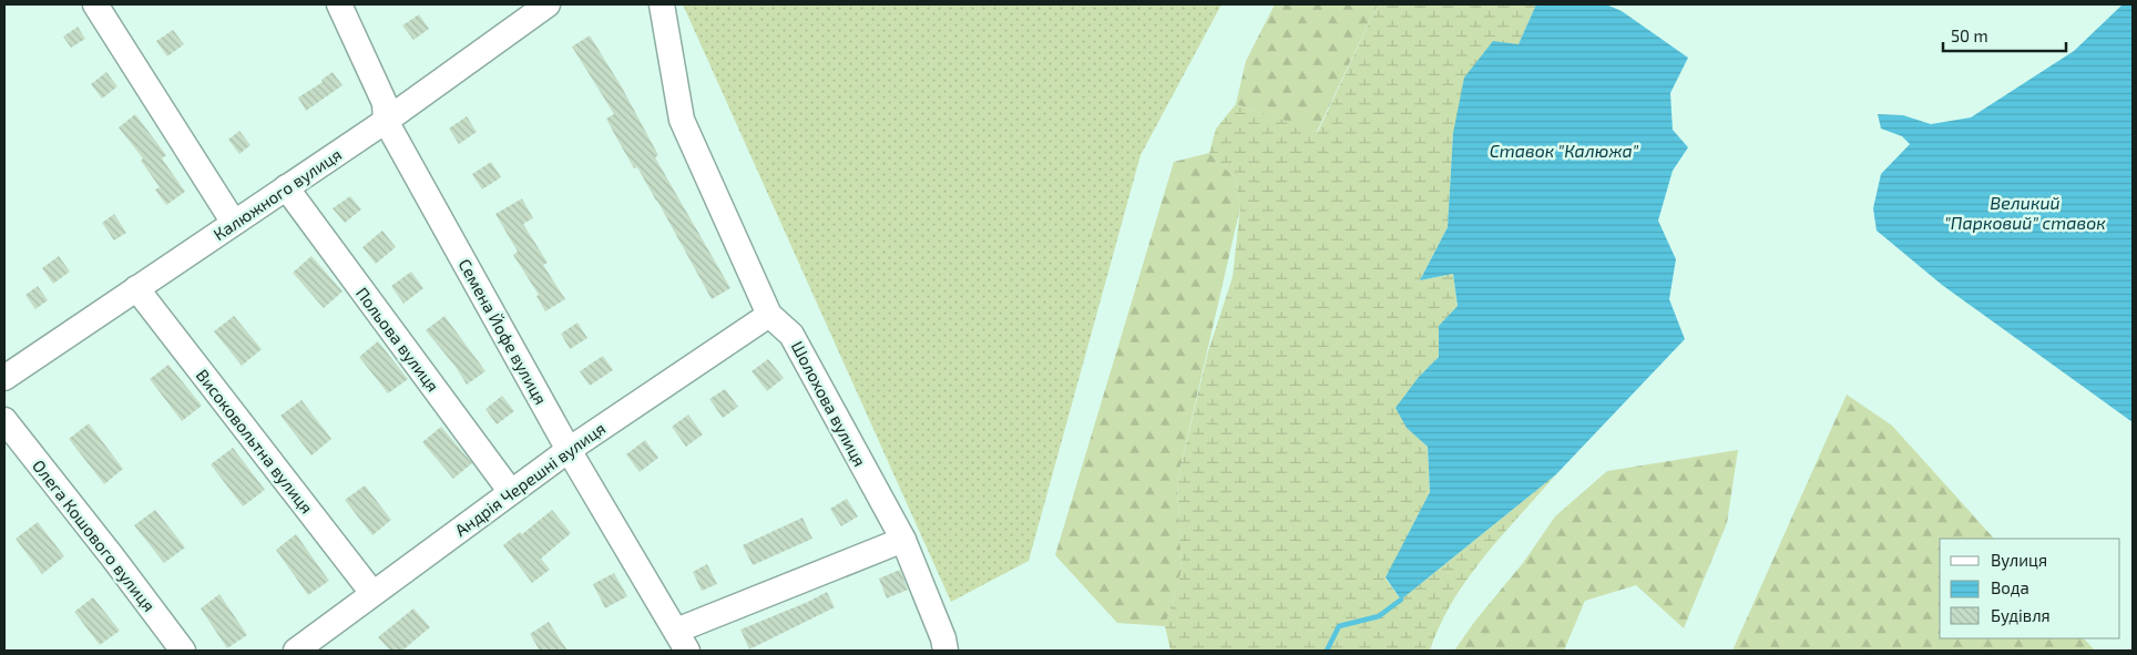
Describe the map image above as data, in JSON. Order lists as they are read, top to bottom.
{
  "streets": {
    "street": [
      "Калюжного вулиця",
      "Семена Йофе вулиця",
      "Польова вулиця",
      "Шолохова вулиця",
      "Високовольтна вулиця",
      "Андрія Черешні вулиця",
      "Олега Кошового вулиця"
    ]
  },
  "crossings": [
    ["Калюжного вулиця", "Семена Йофе вулиця"],
    ["Калюжного вулиця", "Польова вулиця"],
    ["Калюжного вулиця", "Високовольтна вулиця"],
    ["Семена Йофе вулиця", "Андрія Черешні вулиця"],
    ["Польова вулиця", "Андрія Черешні вулиця"],
    ["Шолохова вулиця", "Андрія Черешні вулиця"],
    ["Високовольтна вулиця", "Андрія Черешні вулиця"]
  ],
  "water": ["Ставок \"Калюжа\"", "Великий \"Парковий\" ставок"],
  "legend": ["Вулиця", "Вода", "Будівля"],
  "scale_bar": "50 m"
}
